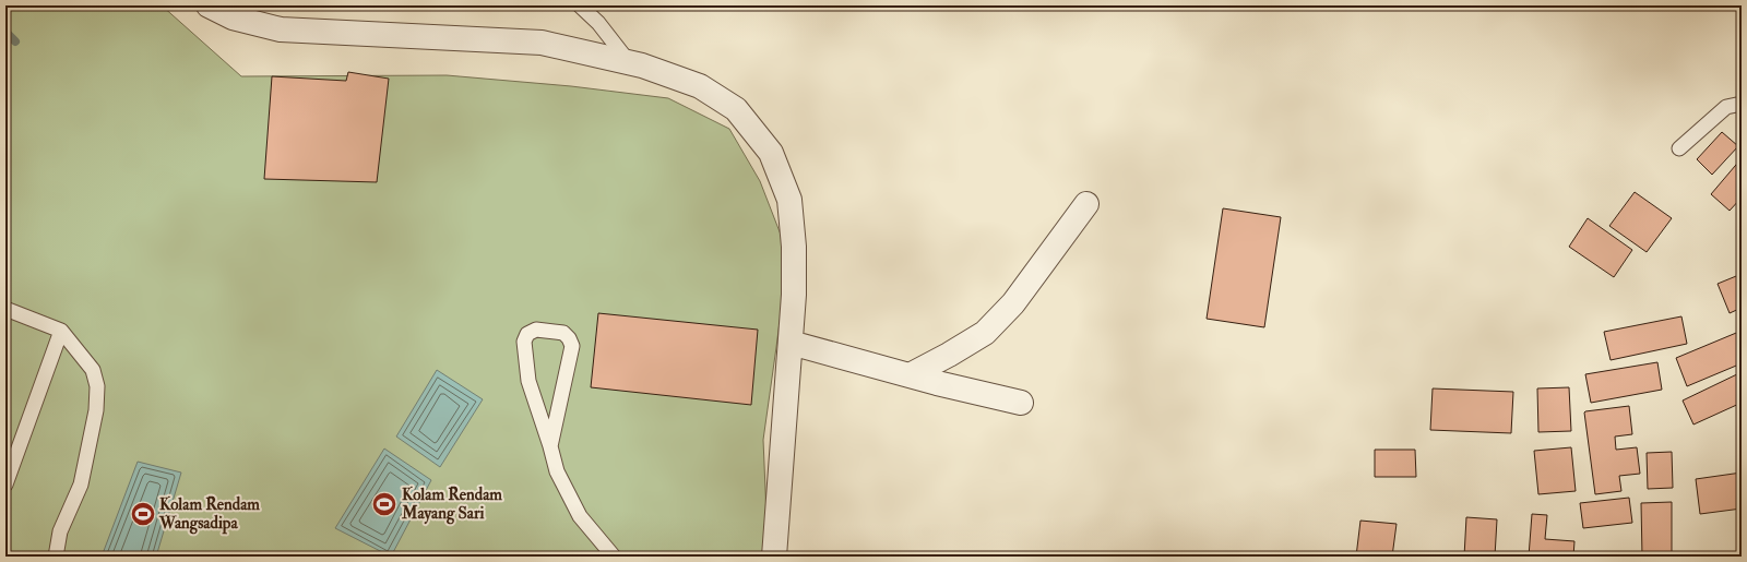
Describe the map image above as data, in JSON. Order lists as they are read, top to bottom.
{
  "places": {
    "sports": ["Kolam Rendam Mayang Sari", "Kolam Rendam Wangsadipa"]
  }
}
